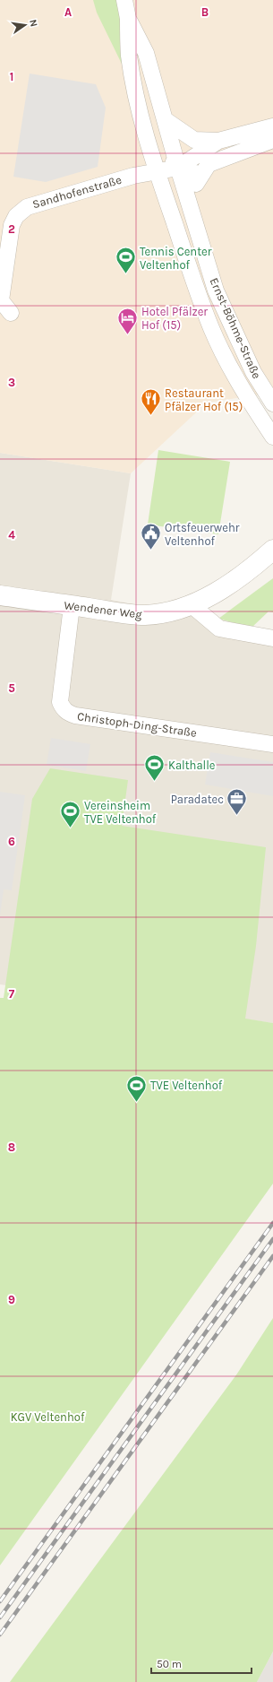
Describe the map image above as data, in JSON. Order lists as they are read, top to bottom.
{
  "streets": {
    "street": [
      "Sandhofenstraße",
      "Ernst-Böhme-Straße",
      "Wendener Weg",
      "Christoph-Ding-Straße"
    ]
  },
  "crossings": [
    ["Sandhofenstraße", "Ernst-Böhme-Straße"],
    ["Wendener Weg", "Christoph-Ding-Straße"]
  ],
  "parks": ["KGV Veltenhof"],
  "places": {
    "sports": [
      "Tennis Center Veltenhof",
      "Kalthalle",
      "Vereinsheim TVE Veltenhof",
      "TVE Veltenhof"
    ],
    "hotel": ["Hotel Pfälzer Hof (15)"],
    "restaurant": ["Restaurant Pfälzer Hof (15)"],
    "public building": ["Ortsfeuerwehr Veltenhof"],
    "office": ["Paradatec"]
  },
  "scale_bar": "50 m",
  "north": "right",
  "grid": {
    "columns": ["A", "B"],
    "rows": [
      "1",
      "2",
      "3",
      "4",
      "5",
      "6",
      "7",
      "8",
      "9"
    ]
  }
}
